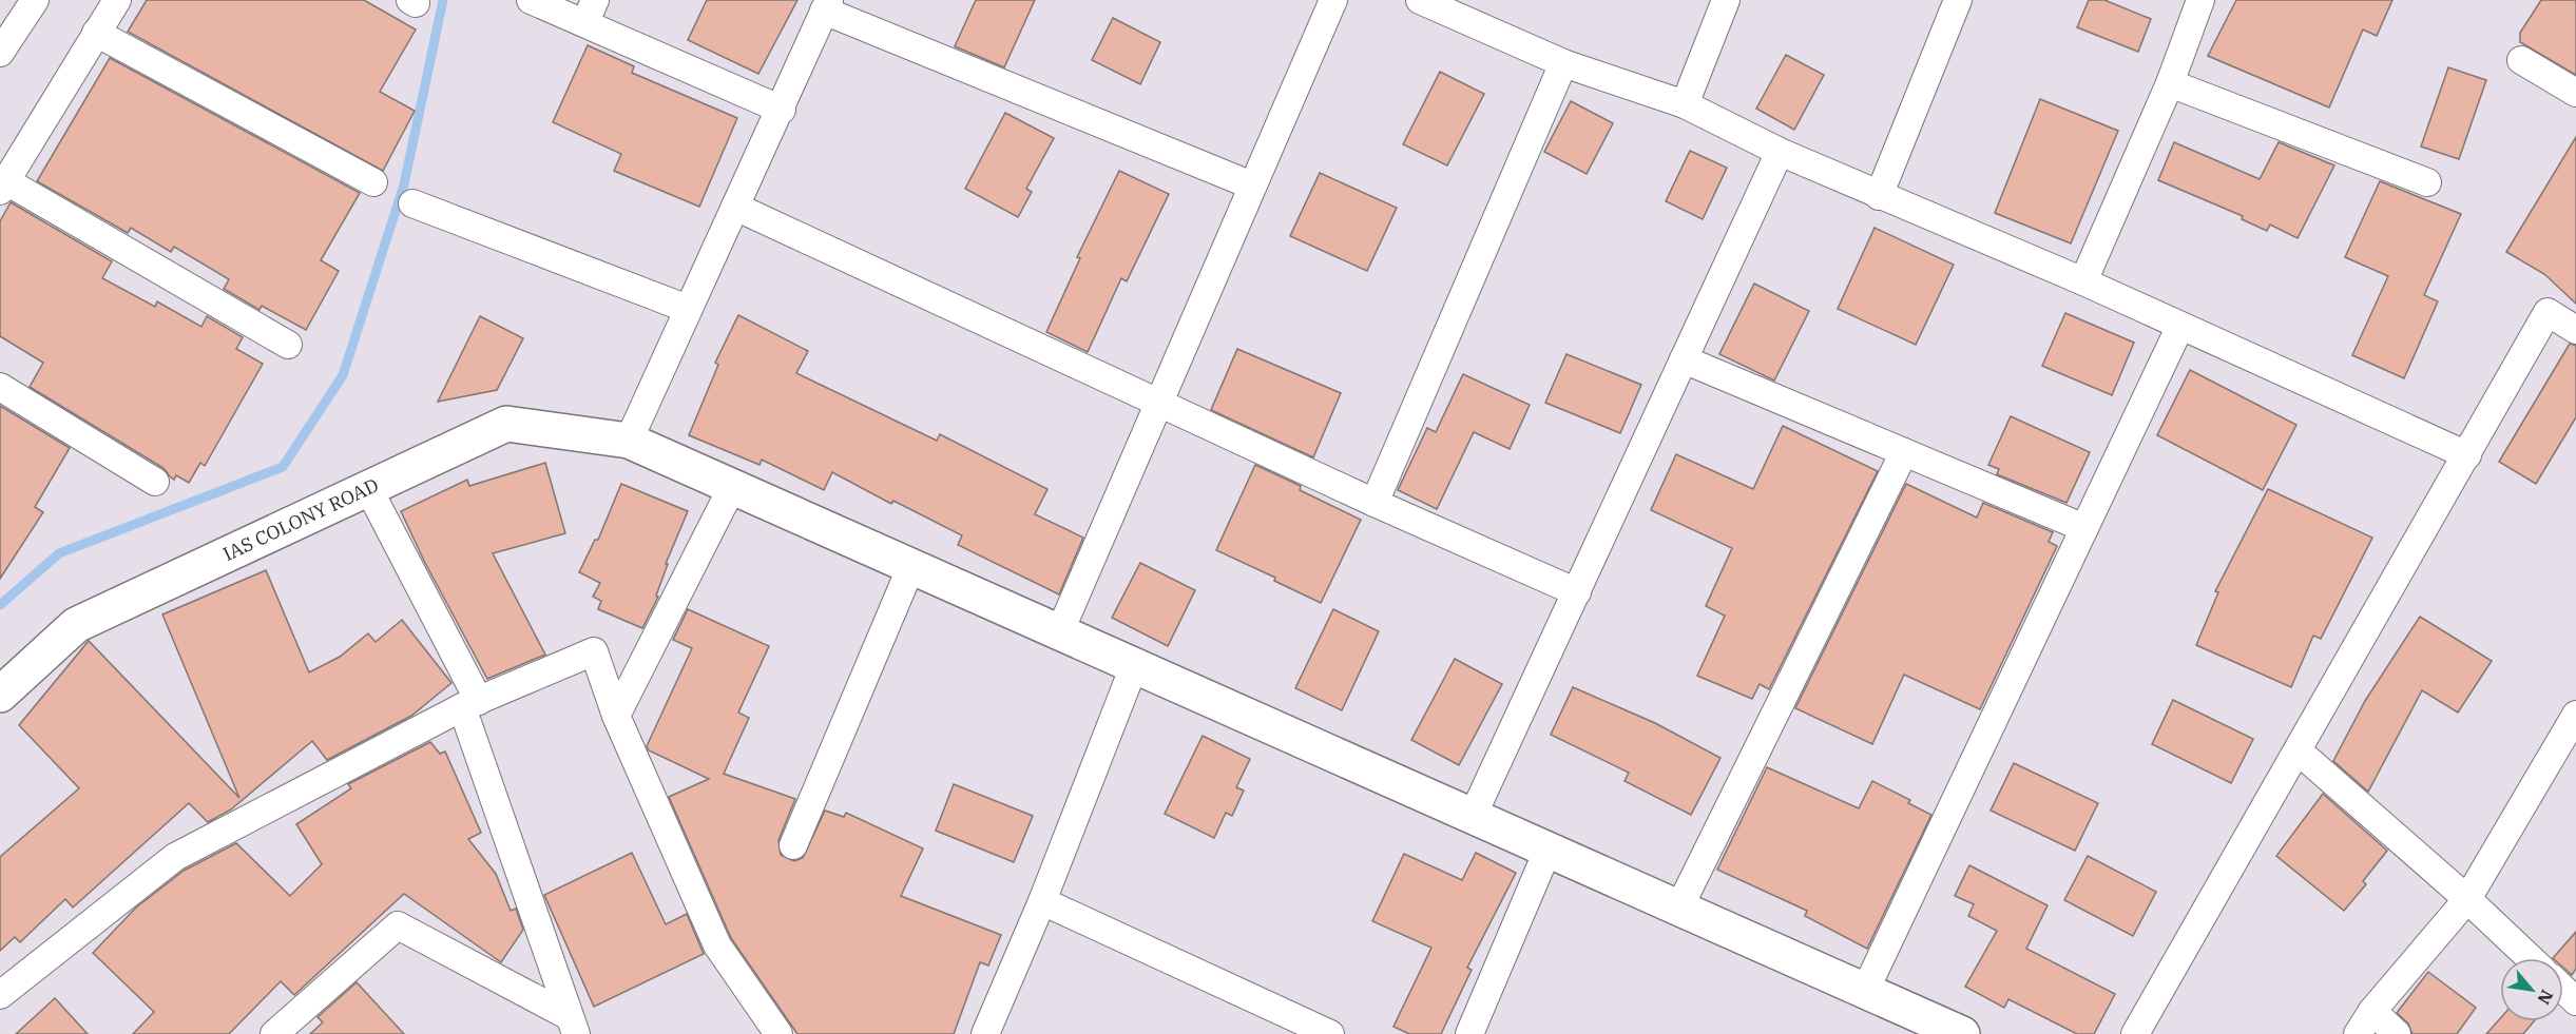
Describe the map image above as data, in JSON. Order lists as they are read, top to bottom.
{
  "streets": {
    "street": ["IAS COLONY ROAD"]
  },
  "north": "bottom right"
}
